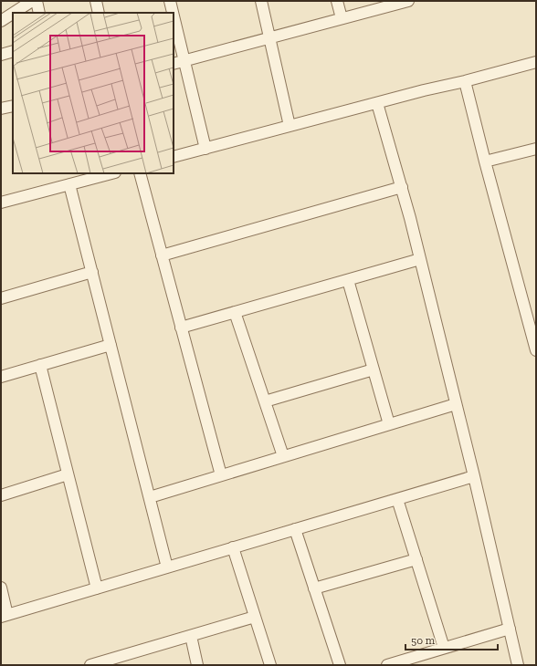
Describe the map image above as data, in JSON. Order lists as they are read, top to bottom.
{
  "scale_bar": "50 m"
}
